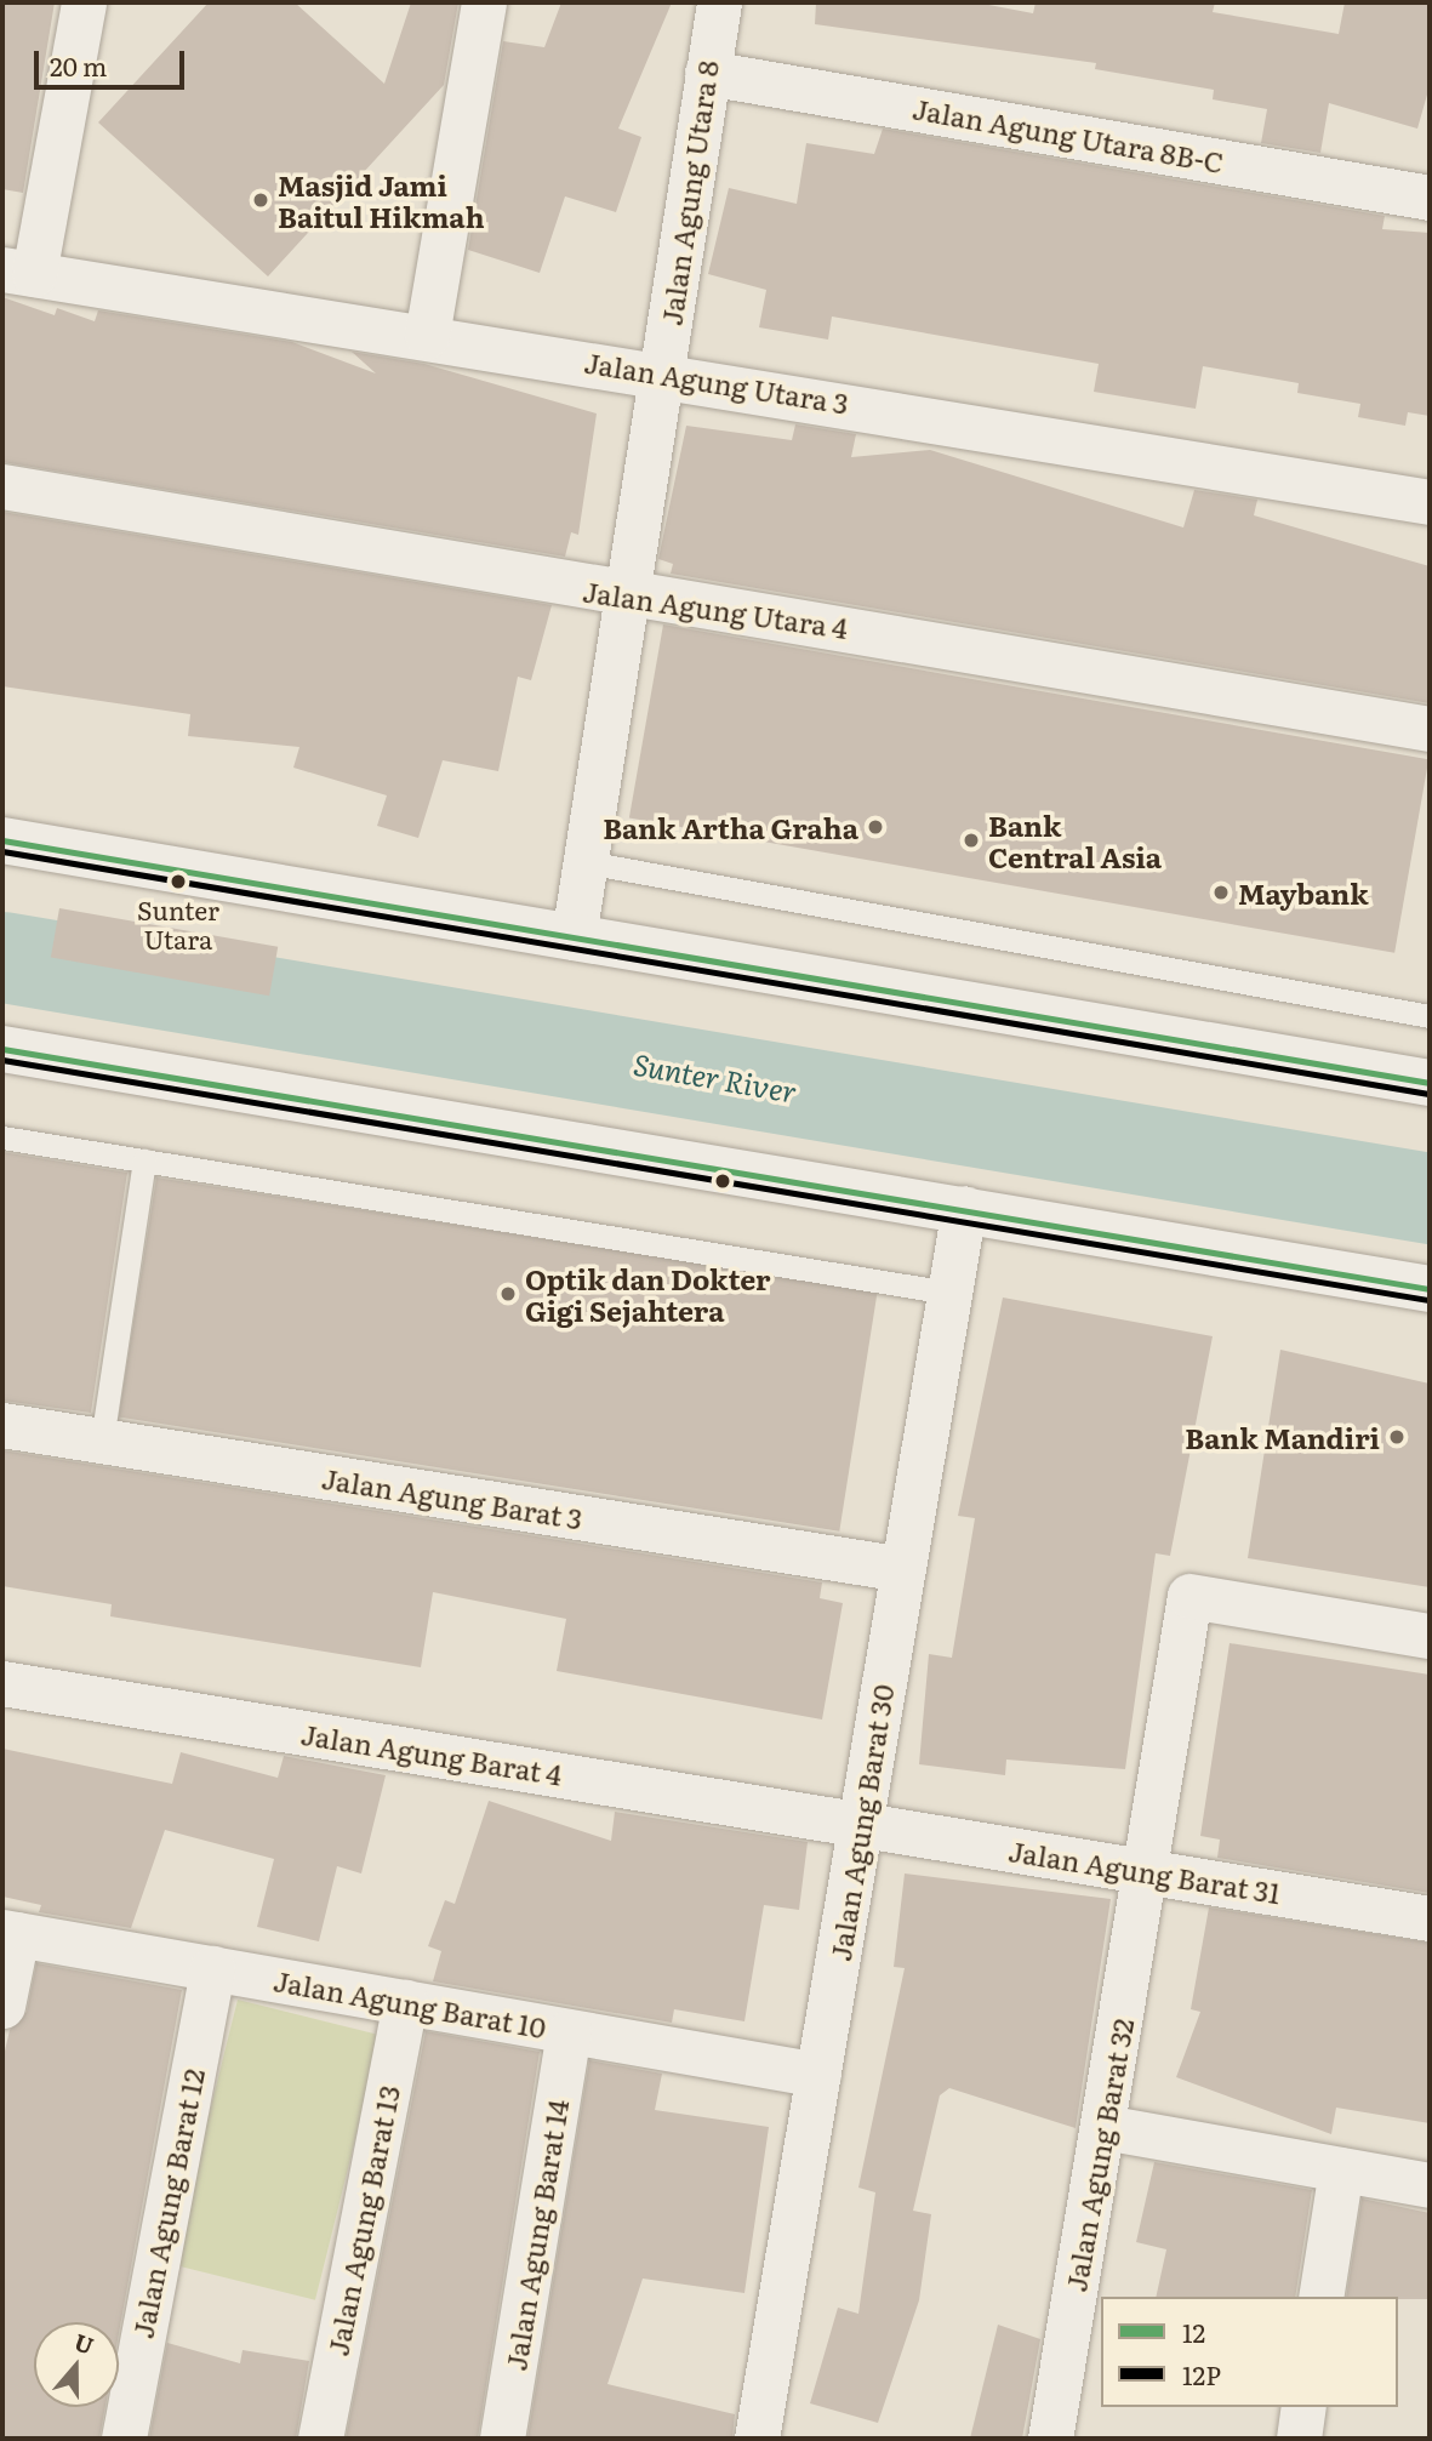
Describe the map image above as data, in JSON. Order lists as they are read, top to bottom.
{
  "streets": {
    "street": [
      "Jalan Agung Utara 8B-C",
      "Jalan Agung Utara 8",
      "Jalan Agung Utara 3",
      "Jalan Agung Utara 4",
      "Jalan Agung Barat 3",
      "Jalan Agung Barat 4",
      "Jalan Agung Barat 30",
      "Jalan Agung Barat 31",
      "Jalan Agung Barat 10",
      "Jalan Agung Barat 32",
      "Jalan Agung Barat 12",
      "Jalan Agung Barat 13",
      "Jalan Agung Barat 14"
    ]
  },
  "crossings": [
    ["Jalan Agung Utara 8B-C", "Jalan Agung Utara 8"],
    ["Jalan Agung Utara 8", "Jalan Agung Utara 3"],
    ["Jalan Agung Utara 8", "Jalan Agung Utara 4"],
    ["Jalan Agung Barat 3", "Jalan Agung Barat 30"],
    ["Jalan Agung Barat 4", "Jalan Agung Barat 30"],
    ["Jalan Agung Barat 4", "Jalan Agung Barat 31"],
    ["Jalan Agung Barat 30", "Jalan Agung Barat 31"],
    ["Jalan Agung Barat 30", "Jalan Agung Barat 10"],
    ["Jalan Agung Barat 31", "Jalan Agung Barat 32"],
    ["Jalan Agung Barat 10", "Jalan Agung Barat 12"],
    ["Jalan Agung Barat 10", "Jalan Agung Barat 13"],
    ["Jalan Agung Barat 10", "Jalan Agung Barat 14"]
  ],
  "water": ["Sunter River"],
  "places": [
    "Masjid Jami Baitul Hikmah",
    "Bank Artha Graha",
    "Bank Central Asia",
    "Sunter Utara",
    "Maybank",
    "Optik dan Dokter Gigi Sejahtera",
    "Bank Mandiri"
  ],
  "lines": ["transit line 12", "transit line 12P"],
  "legend": ["12", "12P"],
  "scale_bar": "20 m",
  "north": "top"
}
